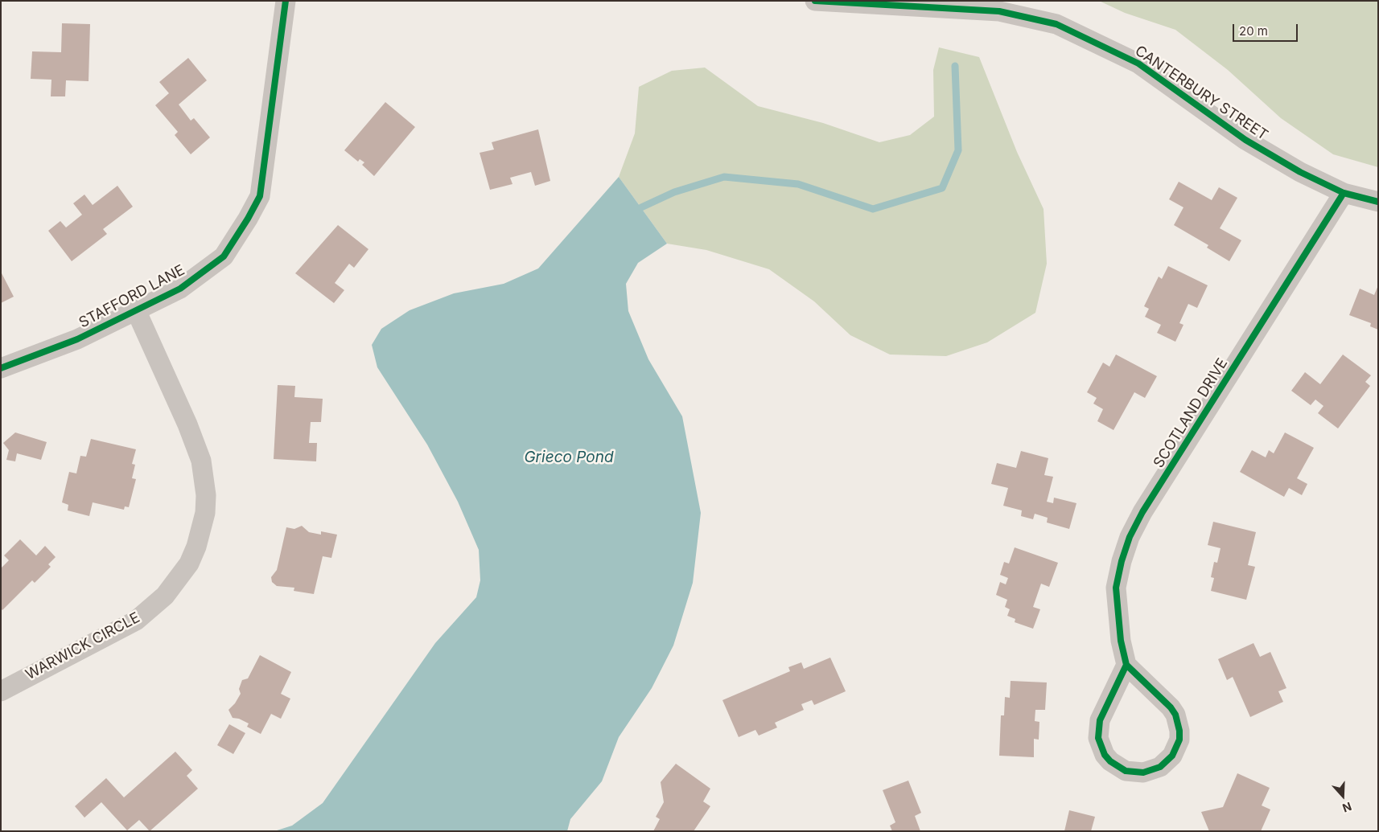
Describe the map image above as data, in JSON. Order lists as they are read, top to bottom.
{
  "streets": {
    "street": [
      "CANTERBURY STREET",
      "STAFFORD LANE",
      "SCOTLAND DRIVE",
      "WARWICK CIRCLE"
    ]
  },
  "crossings": [
    ["CANTERBURY STREET", "SCOTLAND DRIVE"],
    ["STAFFORD LANE", "WARWICK CIRCLE"]
  ],
  "water": ["Grieco Pond"],
  "scale_bar": "20 m",
  "north": "bottom"
}
